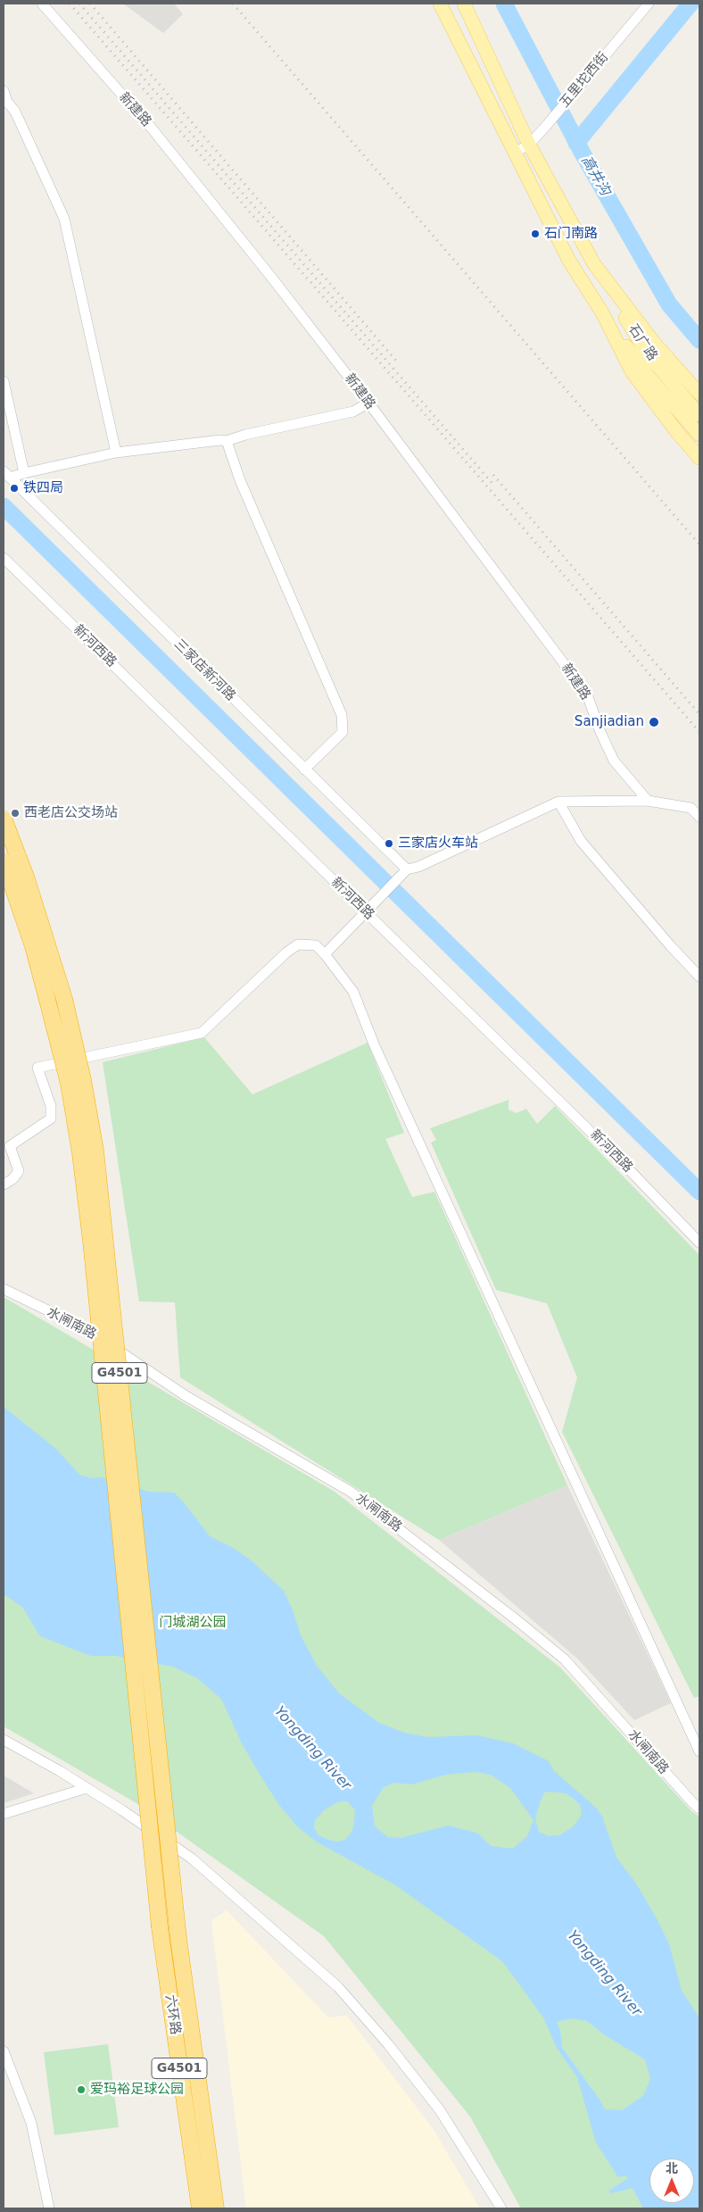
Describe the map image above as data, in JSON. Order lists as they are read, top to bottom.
{
  "streets": {
    "highway": ["G4501", "六环路"],
    "main road": ["石广路"],
    "street": [
      "五里坨西街",
      "新建路",
      "新河西路",
      "三家店新河路",
      "水闸南路"
    ]
  },
  "water": ["高井沟", "Yongding River"],
  "parks": ["门城湖公园"],
  "places": [
    "石门南路",
    "铁四局",
    "Sanjiadian",
    "西老店公交场站",
    "三家店火车站",
    "爱玛裕足球公园"
  ],
  "north": "top"
}
